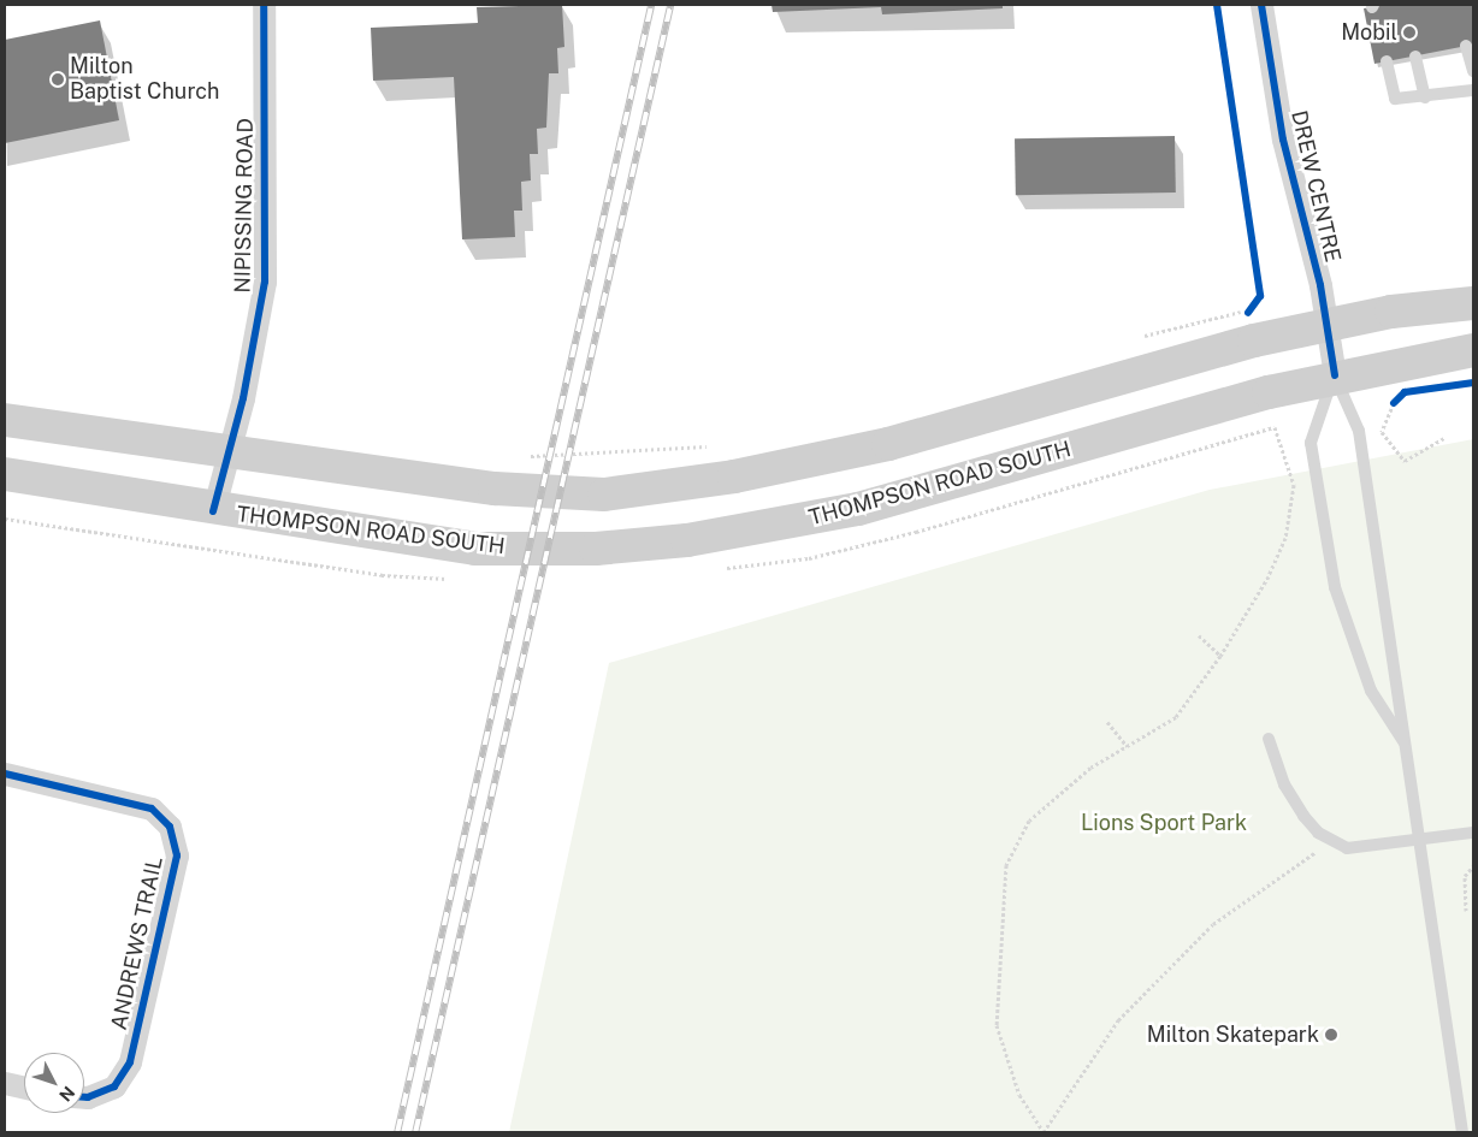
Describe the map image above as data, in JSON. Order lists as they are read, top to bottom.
{
  "streets": {
    "main road": ["THOMPSON ROAD SOUTH"],
    "street": ["DREW CENTRE", "NIPISSING ROAD", "ANDREWS TRAIL"]
  },
  "crossings": [
    ["DREW CENTRE", "THOMPSON ROAD SOUTH"],
    ["NIPISSING ROAD", "THOMPSON ROAD SOUTH"]
  ],
  "parks": ["Lions Sport Park"],
  "places": ["Mobil", "Milton Baptist Church", "Milton Skatepark"],
  "north": "bottom right"
}
